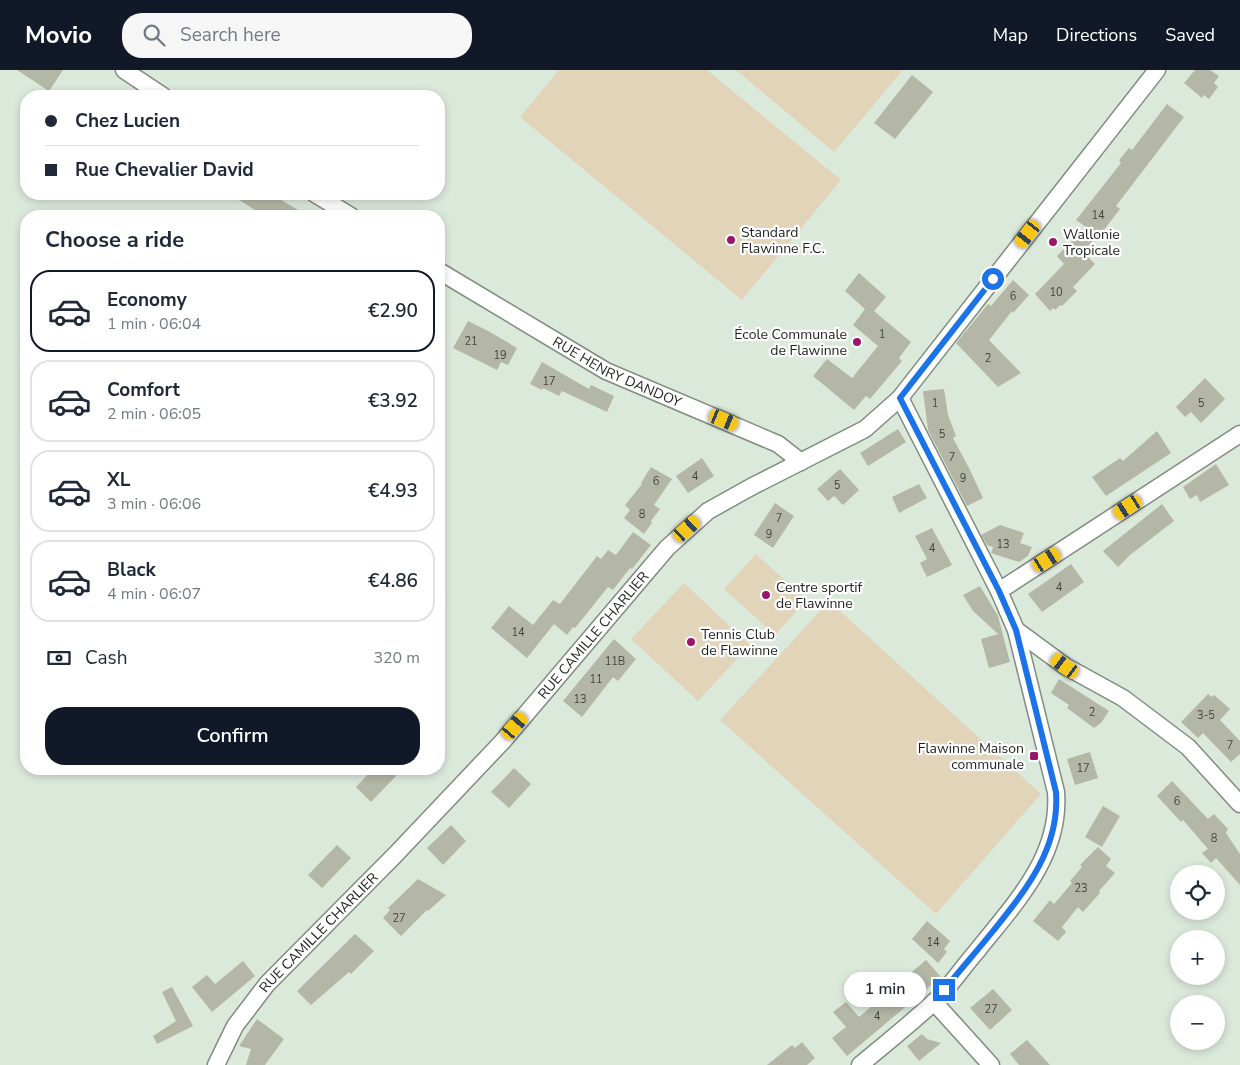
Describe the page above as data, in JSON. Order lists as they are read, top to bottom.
{
  "streets": {
    "street": ["RUE HENRY DANDOY", "RUE CAMILLE CHARLIER"]
  },
  "crossings": [
    ["RUE HENRY DANDOY", "RUE CAMILLE CHARLIER"]
  ],
  "places": {
    "other": [
      "Standard Flawinne F.C.",
      "Wallonie Tropicale",
      "École Communale de Flawinne",
      "Centre sportif de Flawinne",
      "Tennis Club de Flawinne"
    ],
    "transit": ["Flawinne Maison communale"]
  },
  "house_numbers": [
    "14",
    "10",
    "6",
    "1",
    "21",
    "19",
    "2",
    "17",
    "1",
    "5",
    "5",
    "7",
    "4",
    "9",
    "6",
    "5",
    "8",
    "7",
    "9",
    "13",
    "4",
    "4",
    "14",
    "11B",
    "11",
    "13",
    "2",
    "3-5",
    "7",
    "17",
    "6",
    "8",
    "23",
    "27",
    "14",
    "27",
    "4"
  ],
  "page": {
    "header": "Movio",
    "search": "Search here",
    "nav": ["Map", "Directions", "Saved"],
    "banner": ["Chez Lucien", "Rue Chevalier David"],
    "heading": "Choose a ride",
    "list": [
      {
        "name": "Economy",
        "note": "1 min · 06:04",
        "value": "€2.90"
      },
      {
        "name": "Comfort",
        "note": "2 min · 06:05",
        "value": "€3.92"
      },
      {
        "name": "XL",
        "note": "3 min · 06:06",
        "value": "€4.93"
      },
      {
        "name": "Black",
        "note": "4 min · 06:07",
        "value": "€4.86"
      }
    ],
    "pay": ["Cash", "320 m"],
    "buttons": "Confirm",
    "map_buttons": ["+", "−"],
    "bubble": "1 min"
  }
}
